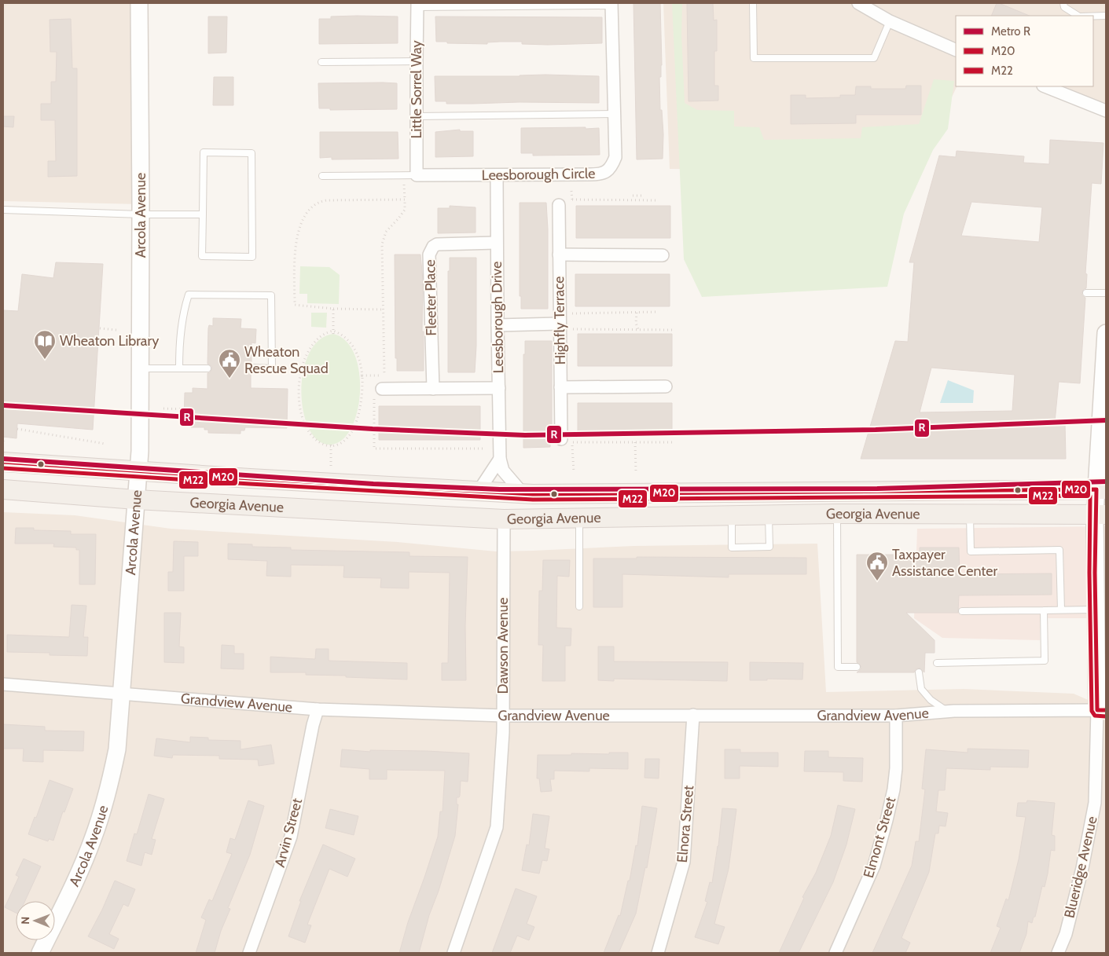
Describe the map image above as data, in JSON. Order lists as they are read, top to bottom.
{
  "streets": {
    "main road": ["Georgia Avenue"],
    "street": [
      "Little Sorrel Way",
      "Leesborough Circle",
      "Arcola Avenue",
      "Fleeter Place",
      "Leesborough Drive",
      "Highfly Terrace",
      "Dawson Avenue",
      "Grandview Avenue",
      "Elnora Street",
      "Arvin Street",
      "Elmont Street",
      "Blueridge Avenue"
    ]
  },
  "crossings": [
    ["Little Sorrel Way", "Leesborough Circle"],
    ["Leesborough Circle", "Leesborough Drive"],
    ["Arcola Avenue", "Georgia Avenue"],
    ["Arcola Avenue", "Grandview Avenue"],
    ["Fleeter Place", "Leesborough Drive"],
    ["Leesborough Drive", "Georgia Avenue"],
    ["Georgia Avenue", "Dawson Avenue"],
    ["Georgia Avenue", "Blueridge Avenue"],
    ["Dawson Avenue", "Grandview Avenue"],
    ["Grandview Avenue", "Elnora Street"],
    ["Grandview Avenue", "Arvin Street"],
    ["Grandview Avenue", "Elmont Street"],
    ["Grandview Avenue", "Blueridge Avenue"]
  ],
  "places": {
    "library": ["Wheaton Library"],
    "public building": ["Wheaton Rescue Squad", "Taxpayer Assistance Center"]
  },
  "lines": ["metro line R", "transit line M20", "transit line M22"],
  "legend": ["Metro R", "M20", "M22"],
  "north": "left"
}
